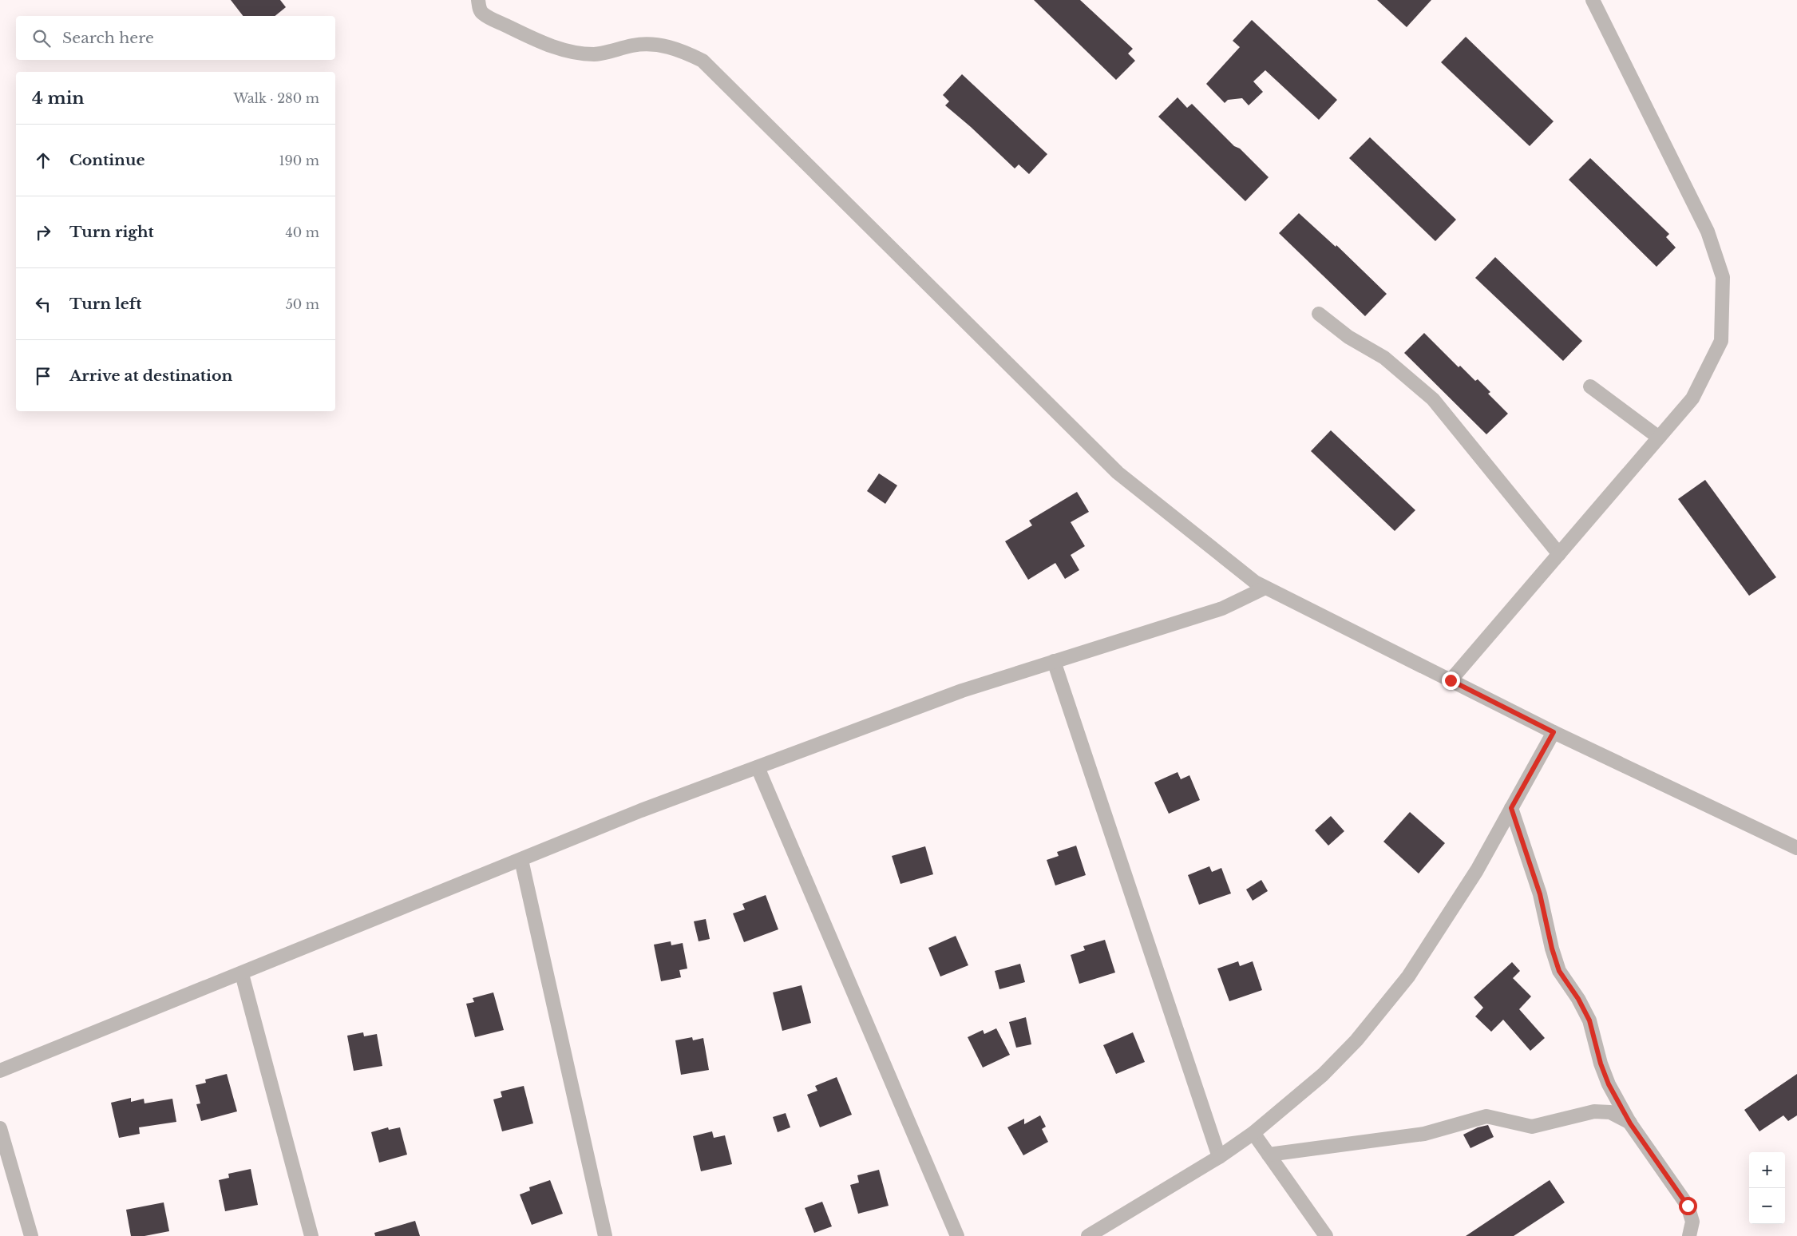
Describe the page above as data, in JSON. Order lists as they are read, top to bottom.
{
  "page": {
    "search": "Search here",
    "heading": ["4 min", "Walk · 280 m"],
    "list": [
      ["Continue", "190 m"],
      ["Turn right", "40 m"],
      ["Turn left", "50 m"],
      "Arrive at destination"
    ],
    "map_buttons": ["+", "−"]
  }
}
